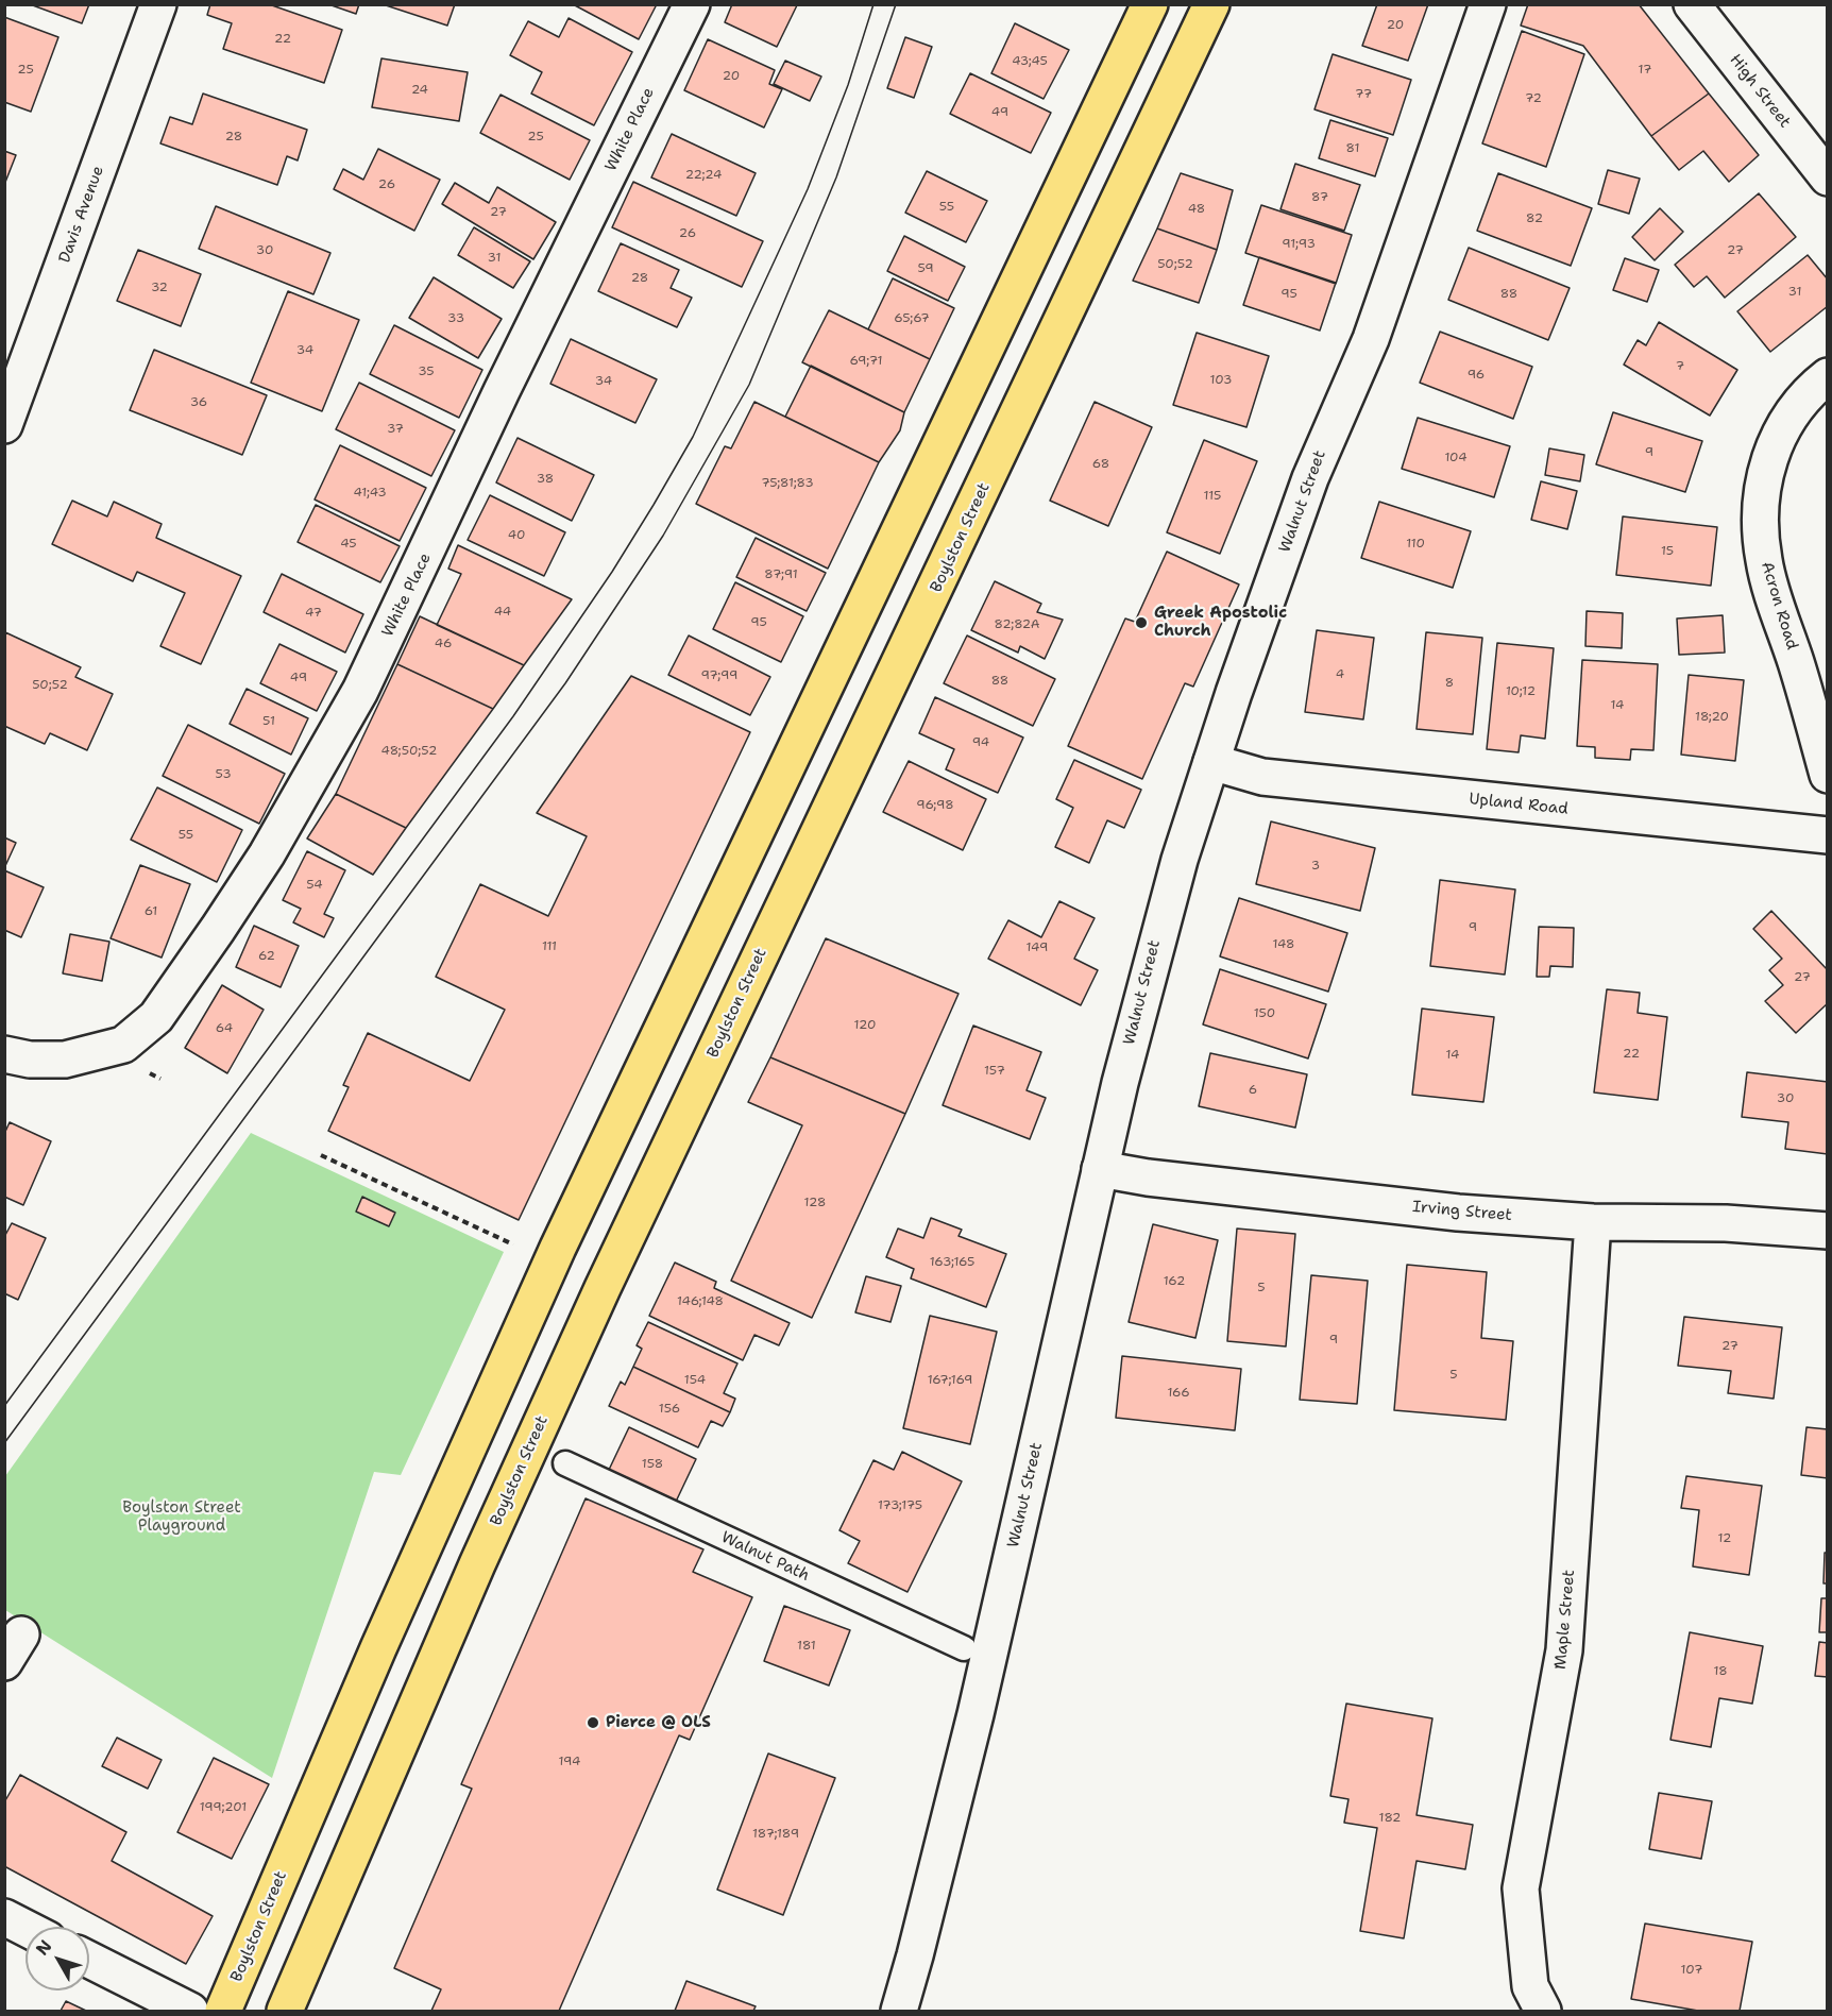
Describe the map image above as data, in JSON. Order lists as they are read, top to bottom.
{
  "streets": {
    "highway": ["Boylston Street"],
    "street": [
      "High Street",
      "White Place",
      "Davis Avenue",
      "Walnut Street",
      "Acron Road",
      "Upland Road",
      "Irving Street",
      "Maple Street"
    ],
    "lane": ["Walnut Path"]
  },
  "crossings": [
    ["Walnut Street", "Upland Road"],
    ["Walnut Street", "Irving Street"],
    ["Irving Street", "Maple Street"]
  ],
  "parks": ["Boylston Street Playground"],
  "places": ["Greek Apostolic Church", "Pierce @ OLS"],
  "house_numbers": [
    "20",
    "22",
    "43;45",
    "25",
    "17",
    "20",
    "24",
    "77",
    "72",
    "49",
    "28",
    "25",
    "81",
    "22;24",
    "26",
    "87",
    "55",
    "48",
    "27",
    "82",
    "26",
    "91;93",
    "30",
    "27",
    "31",
    "50;52",
    "59",
    "28",
    "32",
    "31",
    "95",
    "88",
    "33",
    "65;67",
    "34",
    "69;71",
    "7",
    "35",
    "96",
    "103",
    "34",
    "36",
    "37",
    "9",
    "104",
    "68",
    "38",
    "75;81;83",
    "41;43",
    "115",
    "40",
    "45",
    "110",
    "15",
    "87;91",
    "44",
    "47",
    "95",
    "82;82A",
    "46",
    "4",
    "97;99",
    "49",
    "88",
    "8",
    "50;52",
    "10;12",
    "14",
    "18;20",
    "51",
    "94",
    "48;50;52",
    "53",
    "96;98",
    "55",
    "3",
    "54",
    "61",
    "9",
    "148",
    "111",
    "149",
    "62",
    "27",
    "150",
    "120",
    "64",
    "22",
    "14",
    "157",
    "6",
    "30",
    "128",
    "163;165",
    "162",
    "5",
    "146;148",
    "9",
    "27",
    "5",
    "154",
    "167;169",
    "166",
    "156",
    "158",
    "173;175",
    "12",
    "181",
    "18",
    "194",
    "199;201",
    "182",
    "187;189",
    "107"
  ],
  "north": "top left"
}
